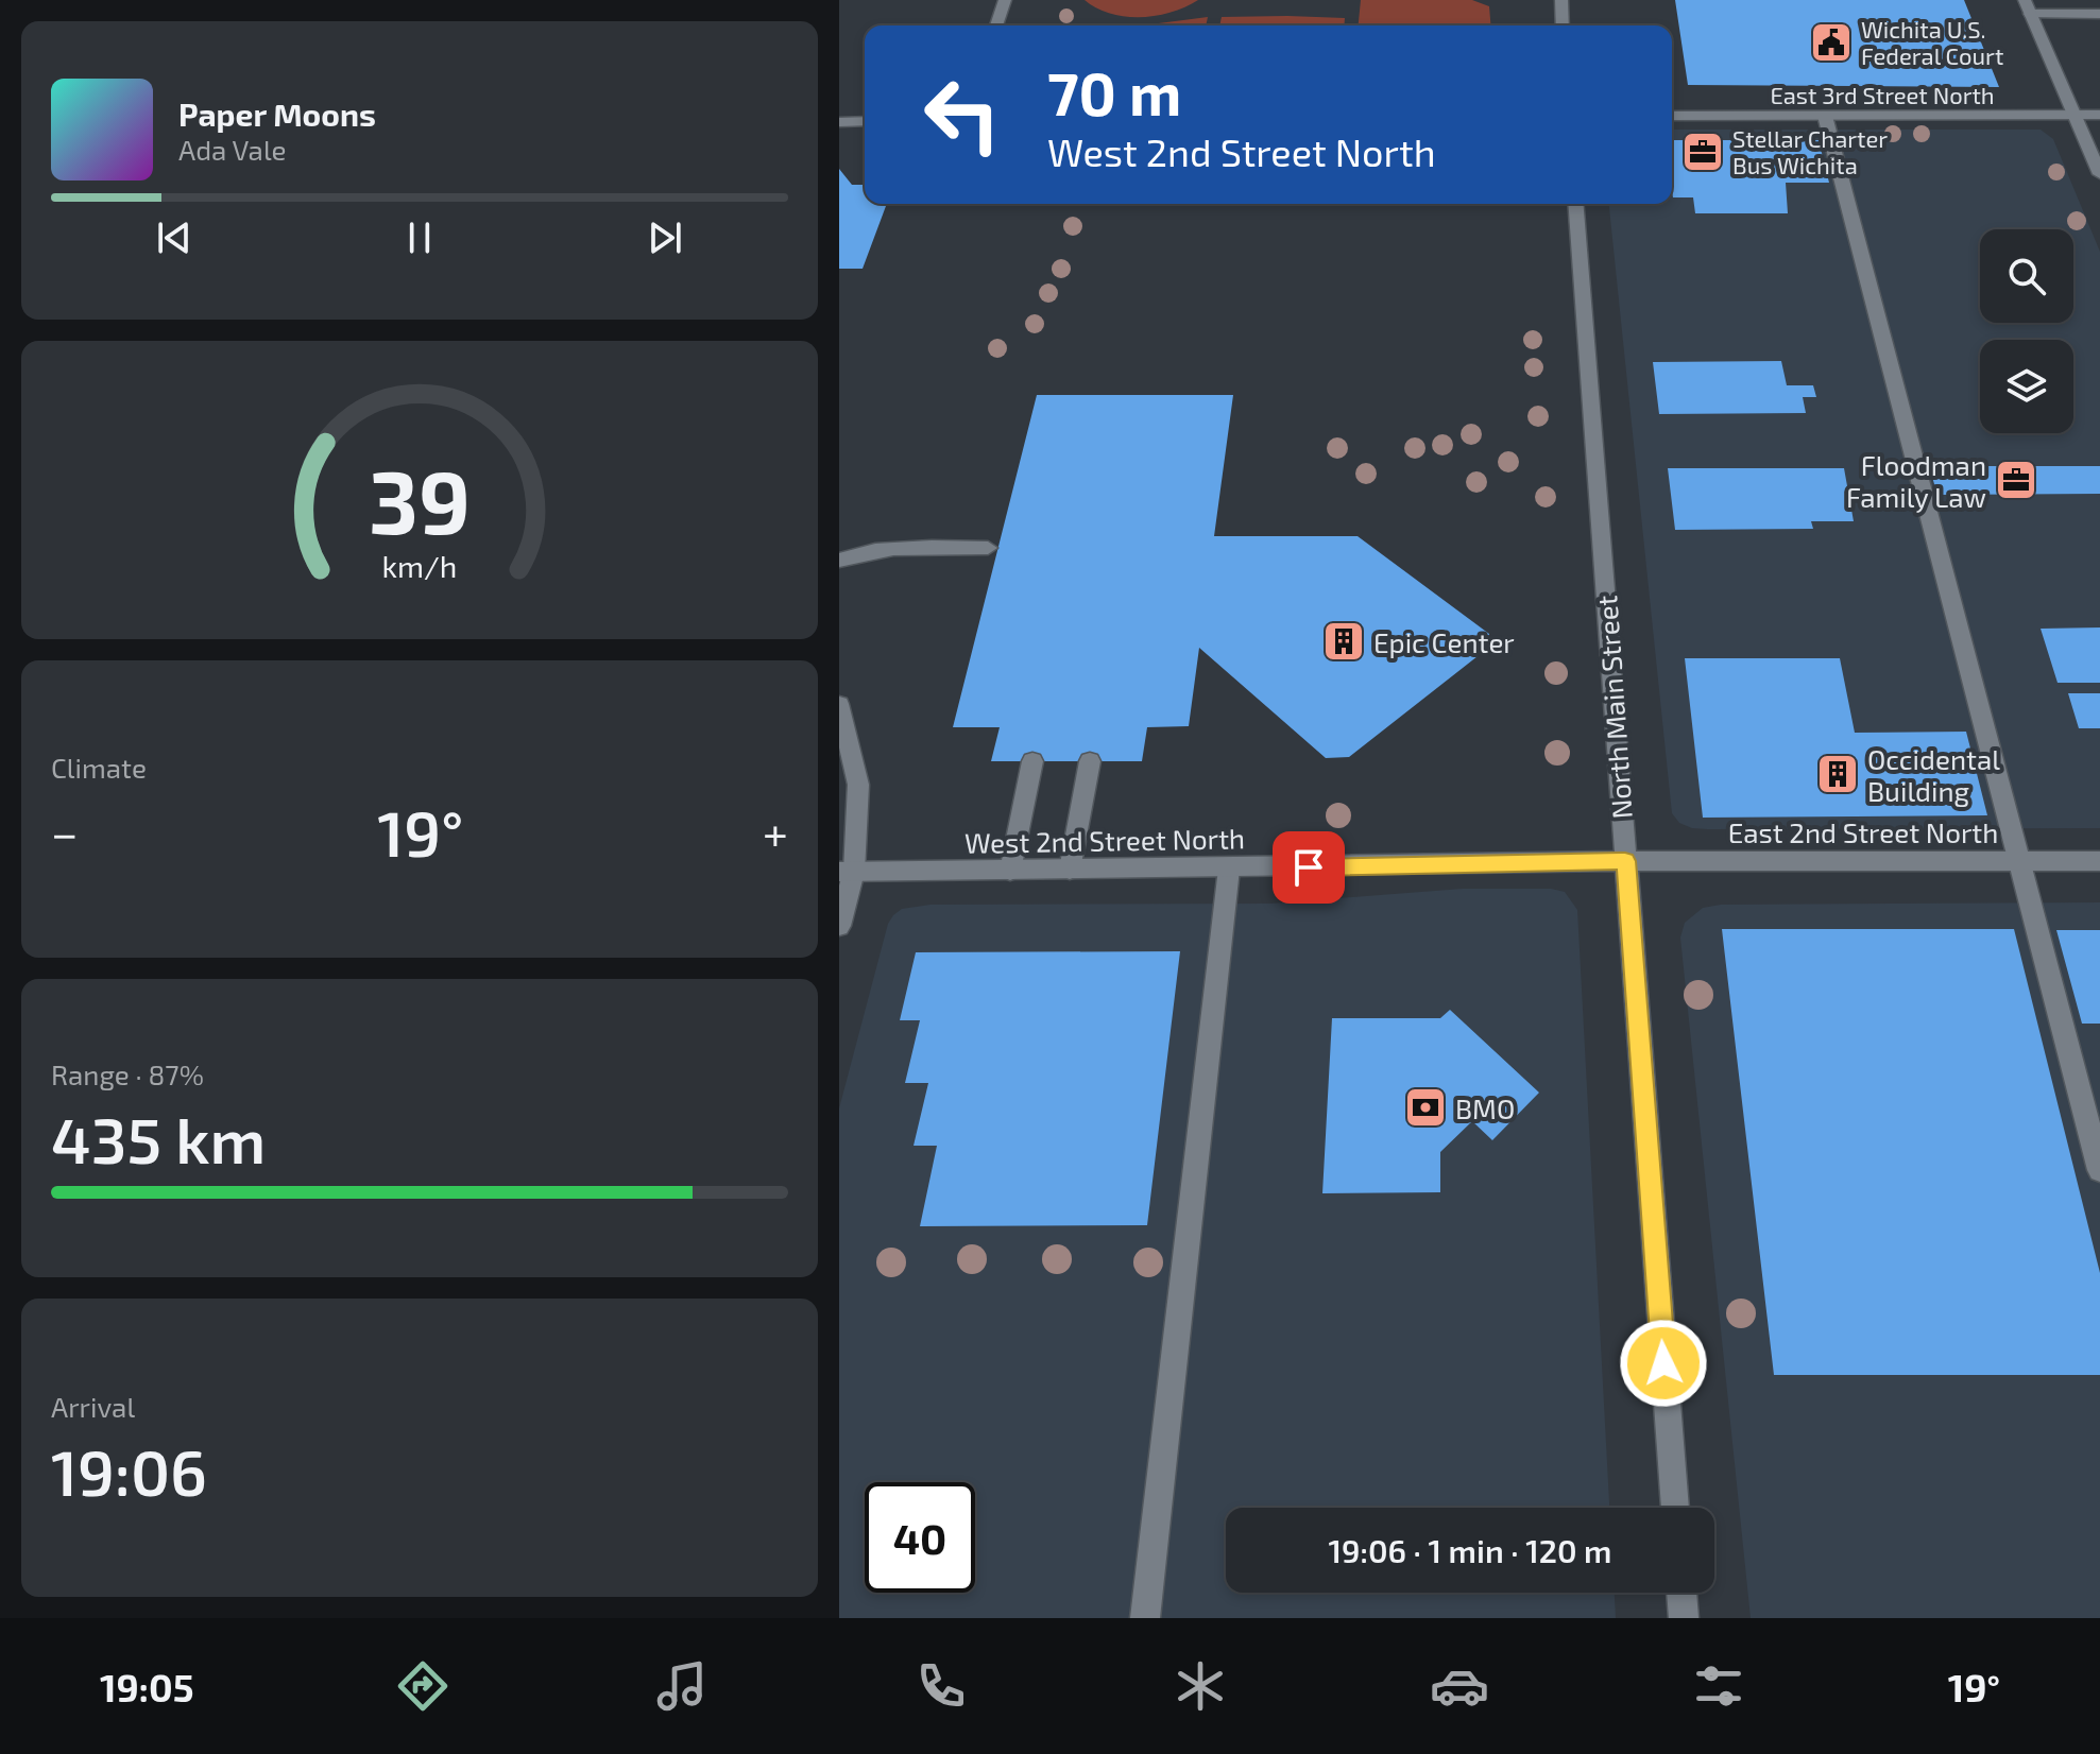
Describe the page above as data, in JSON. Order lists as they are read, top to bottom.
{
  "streets": {
    "street": [
      "East 3rd Street North",
      "North Main Street",
      "East 2nd Street North",
      "West 2nd Street North"
    ]
  },
  "crossings": [
    ["North Main Street", "East 2nd Street North"],
    ["North Main Street", "West 2nd Street North"],
    ["East 2nd Street North", "West 2nd Street North"]
  ],
  "places": {
    "public building": ["Wichita U.S. Federal Court"],
    "office": ["Stellar Charter Bus Wichita", "Floodman Family Law"],
    "building": ["Epic Center", "Occidental Building"],
    "bank": ["BMO"]
  },
  "page": {
    "turn": ["70 m", "West 2nd Street North"],
    "song": ["Paper Moons", "Ada Vale"],
    "tile": [
      "Climate",
      ["Range · 87%", "435 km"],
      ["Arrival", "19:06"]
    ],
    "heat": ["−", "19°", "+"],
    "limit": "40",
    "trip": "19:06 · 1 min · 120 m",
    "tabs": ["19:05", "19°"],
    "gauge": ["39", "km/h"]
  }
}
